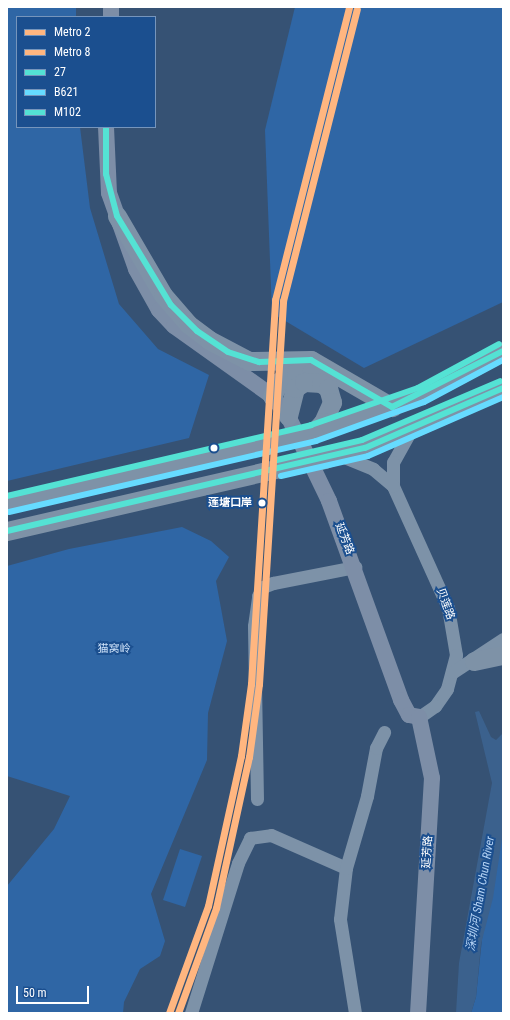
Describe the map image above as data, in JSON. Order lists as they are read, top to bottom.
{
  "streets": {
    "main road": ["延芳路"],
    "street": ["贝莲路"]
  },
  "crossings": [
    ["延芳路", "贝莲路"]
  ],
  "water": ["深圳河 Sham Chun River"],
  "parks": ["猫窝岭"],
  "places": ["莲塘口岸"],
  "lines": [
    "metro line 2",
    "metro line 8",
    "transit line 27",
    "transit line M102",
    "transit line B621"
  ],
  "legend": [
    "Metro 2",
    "Metro 8",
    "27",
    "B621",
    "M102"
  ],
  "scale_bar": "50 m"
}
